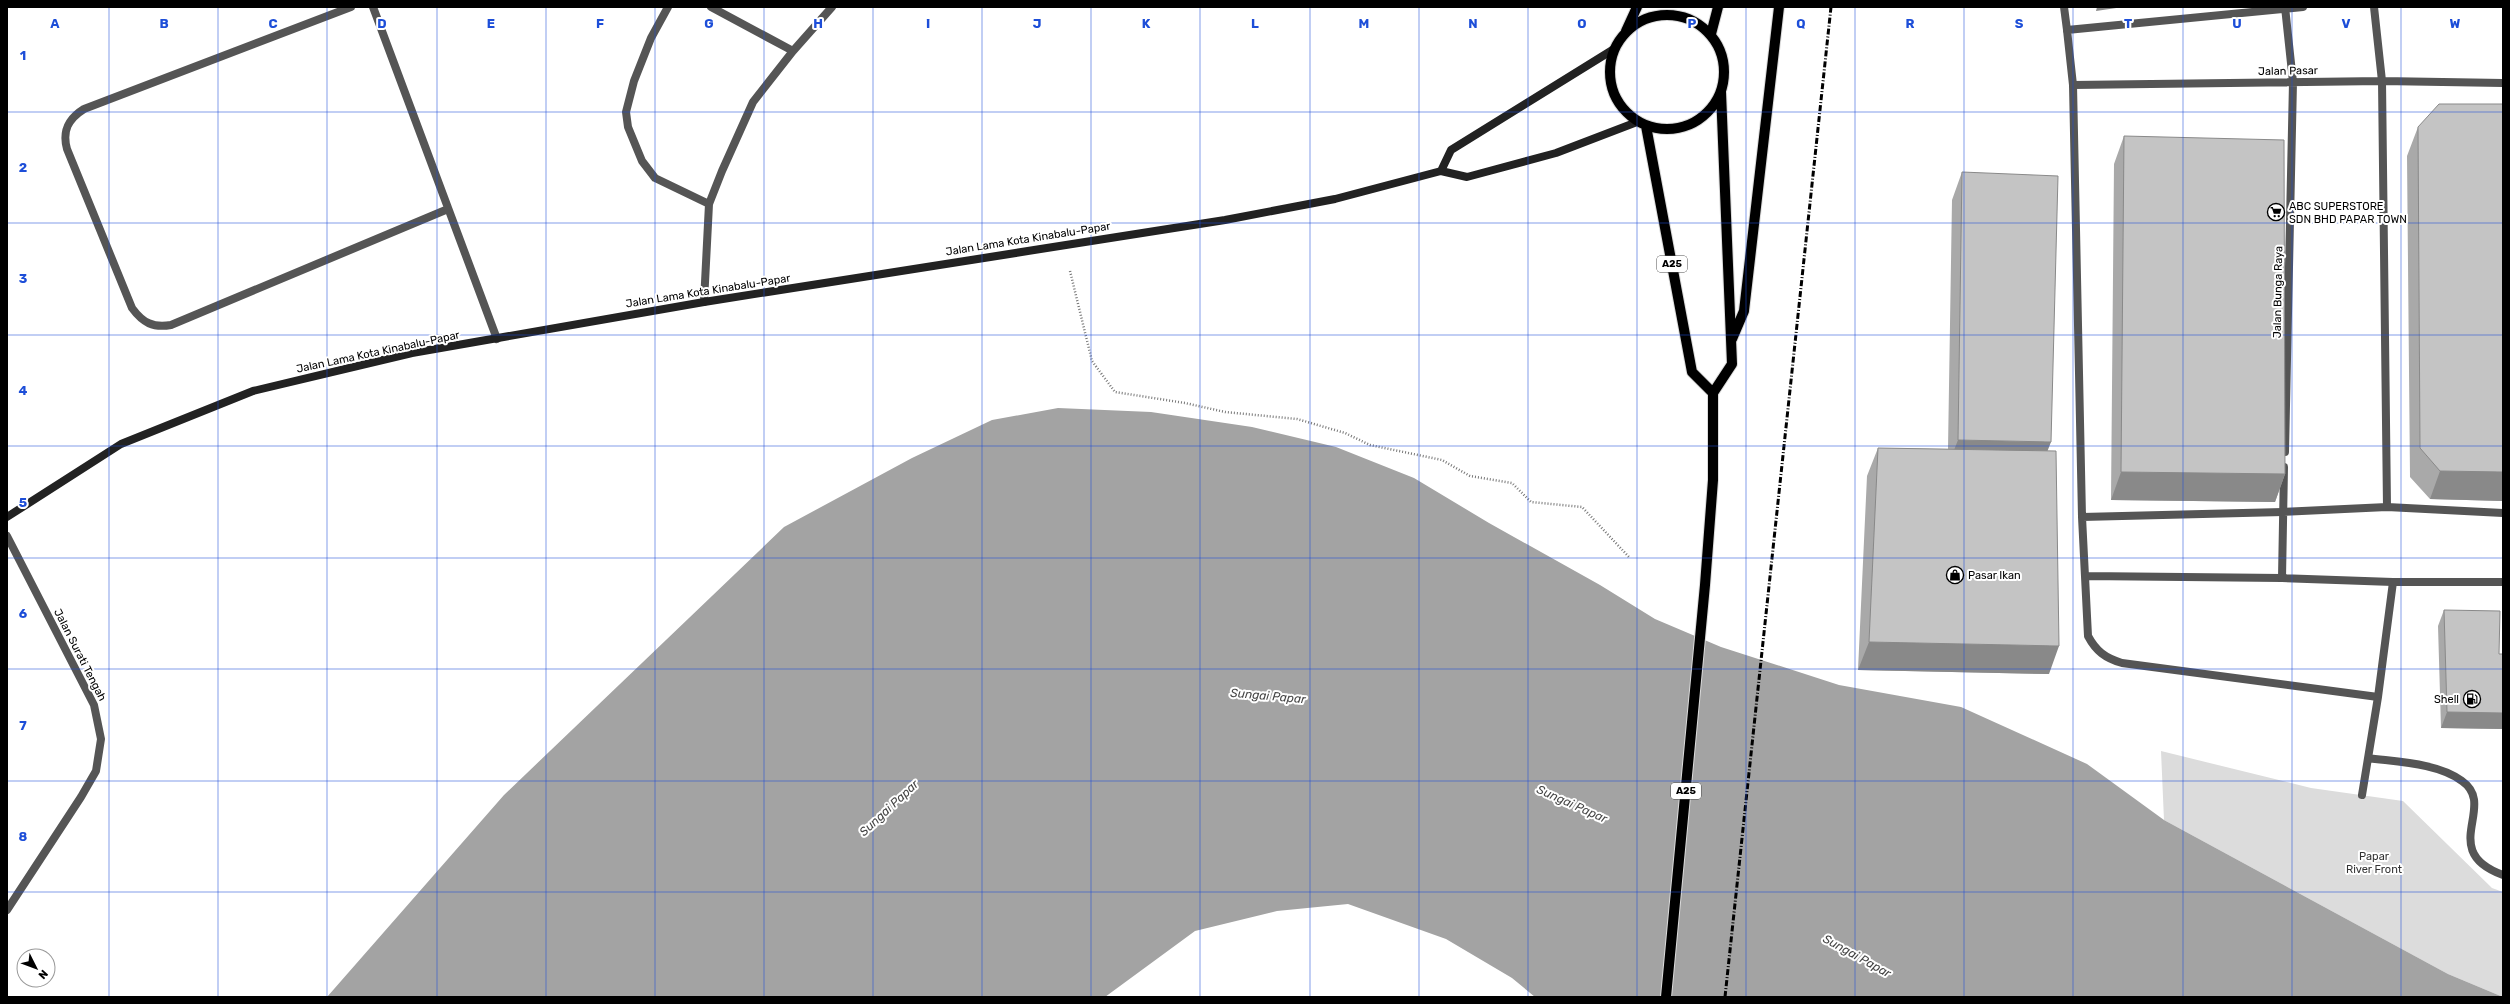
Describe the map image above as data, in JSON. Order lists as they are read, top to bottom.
{
  "streets": {
    "main road": ["Jalan Lama Kota Kinabalu-Papar", "A25"],
    "street": ["Jalan Pasar", "Jalan Bunga Raya", "Jalan Surati Tengah"]
  },
  "crossings": [
    ["Jalan Pasar", "Jalan Bunga Raya"]
  ],
  "water": ["Sungai Papar"],
  "parks": ["Papar River Front"],
  "places": {
    "supermarket": ["ABC SUPERSTORE SDN BHD PAPAR TOWN"],
    "shop": ["Pasar Ikan"],
    "fuel station": ["Shell"]
  },
  "north": "bottom right",
  "grid": {
    "columns": [
      "A",
      "B",
      "C",
      "D",
      "E",
      "F",
      "G",
      "H",
      "I",
      "J",
      "K",
      "L",
      "M",
      "N",
      "O",
      "P",
      "Q",
      "R",
      "S",
      "T",
      "U",
      "V",
      "W"
    ],
    "rows": [
      "1",
      "2",
      "3",
      "4",
      "5",
      "6",
      "7",
      "8"
    ]
  }
}
